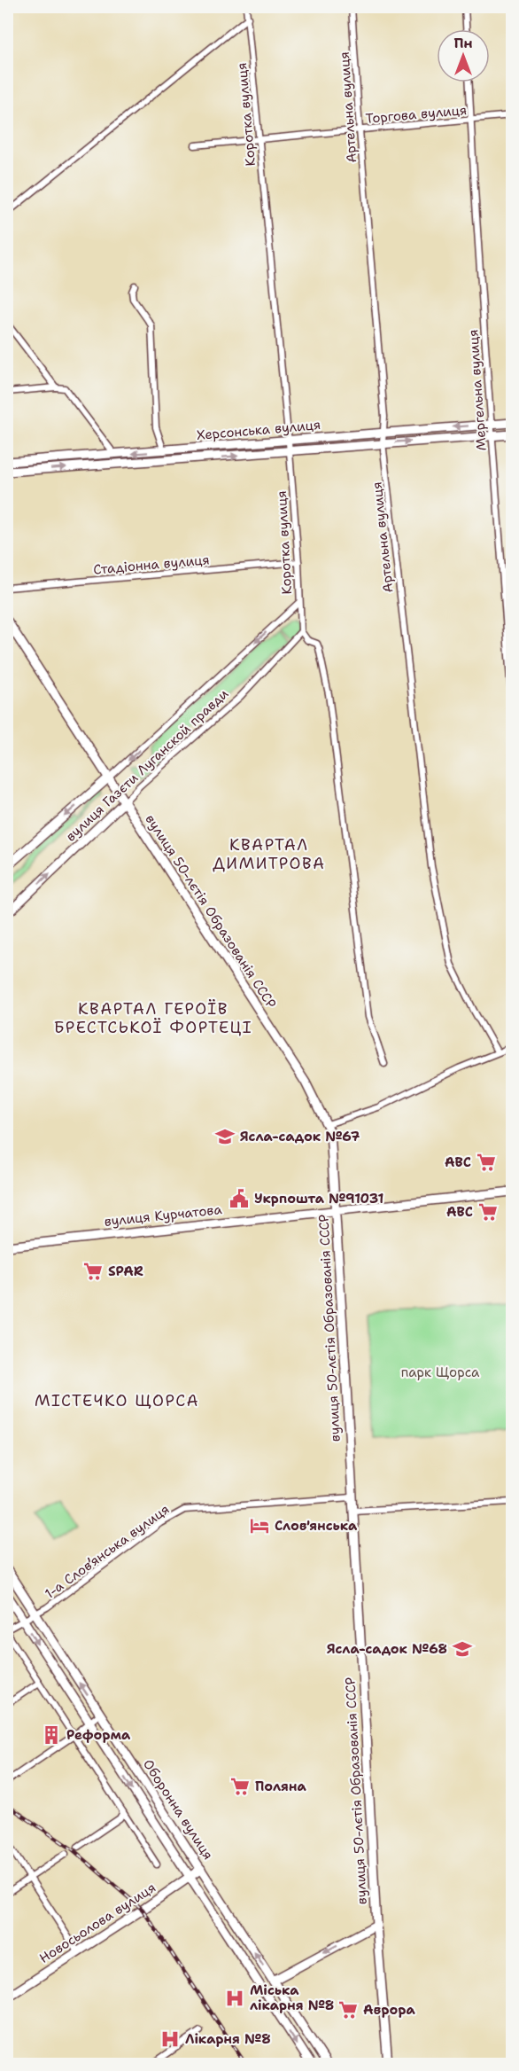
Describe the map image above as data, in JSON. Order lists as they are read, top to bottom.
{
  "streets": {
    "street": [
      "Артельна вулиця",
      "Коротка вулиця",
      "Торгова вулиця",
      "Мергельна вулиця",
      "Херсонська вулиця",
      "Стадіонна вулиця",
      "вулиця Газєти Луганской правди",
      "вулиця 50-лєтія Образованія СССР",
      "вулиця Курчатова",
      "1-а Слов’янська вулиця",
      "Оборонна вулиця",
      "Новосьолова вулиця"
    ]
  },
  "crossings": [
    ["Артельна вулиця", "Торгова вулиця"],
    ["Артельна вулиця", "Херсонська вулиця"],
    ["Коротка вулиця", "Торгова вулиця"],
    ["Коротка вулиця", "Херсонська вулиця"],
    ["Коротка вулиця", "Стадіонна вулиця"],
    ["Коротка вулиця", "вулиця Газєти Луганской правди"],
    ["Торгова вулиця", "Мергельна вулиця"],
    ["Мергельна вулиця", "Херсонська вулиця"],
    ["вулиця Газєти Луганской правди", "вулиця 50-лєтія Образованія СССР"],
    ["вулиця 50-лєтія Образованія СССР", "вулиця Курчатова"],
    ["вулиця 50-лєтія Образованія СССР", "1-а Слов’янська вулиця"],
    ["1-а Слов’янська вулиця", "Оборонна вулиця"],
    ["Оборонна вулиця", "Новосьолова вулиця"]
  ],
  "districts": ["КВАРТАЛ ДИМИТРОВА", "КВАРТАЛ ГЕРОЇВ БРЕСТСЬКОЇ ФОРТЕЦІ", "МІСТЕЧКО ЩОРСА"],
  "parks": ["парк Щорса"],
  "places": {
    "school or university": ["Ясла-садок №67", "Ясла-садок №68"],
    "supermarket": [
      "ABC",
      "АВС",
      "SPAR",
      "Поляна",
      "Аврора"
    ],
    "public building": ["Укрпошта №91031"],
    "hotel": ["Слов'янська"],
    "building": ["Реформа"],
    "hospital": ["Міська лікарня №8", "Лікарня №8"]
  },
  "north": "top"
}
